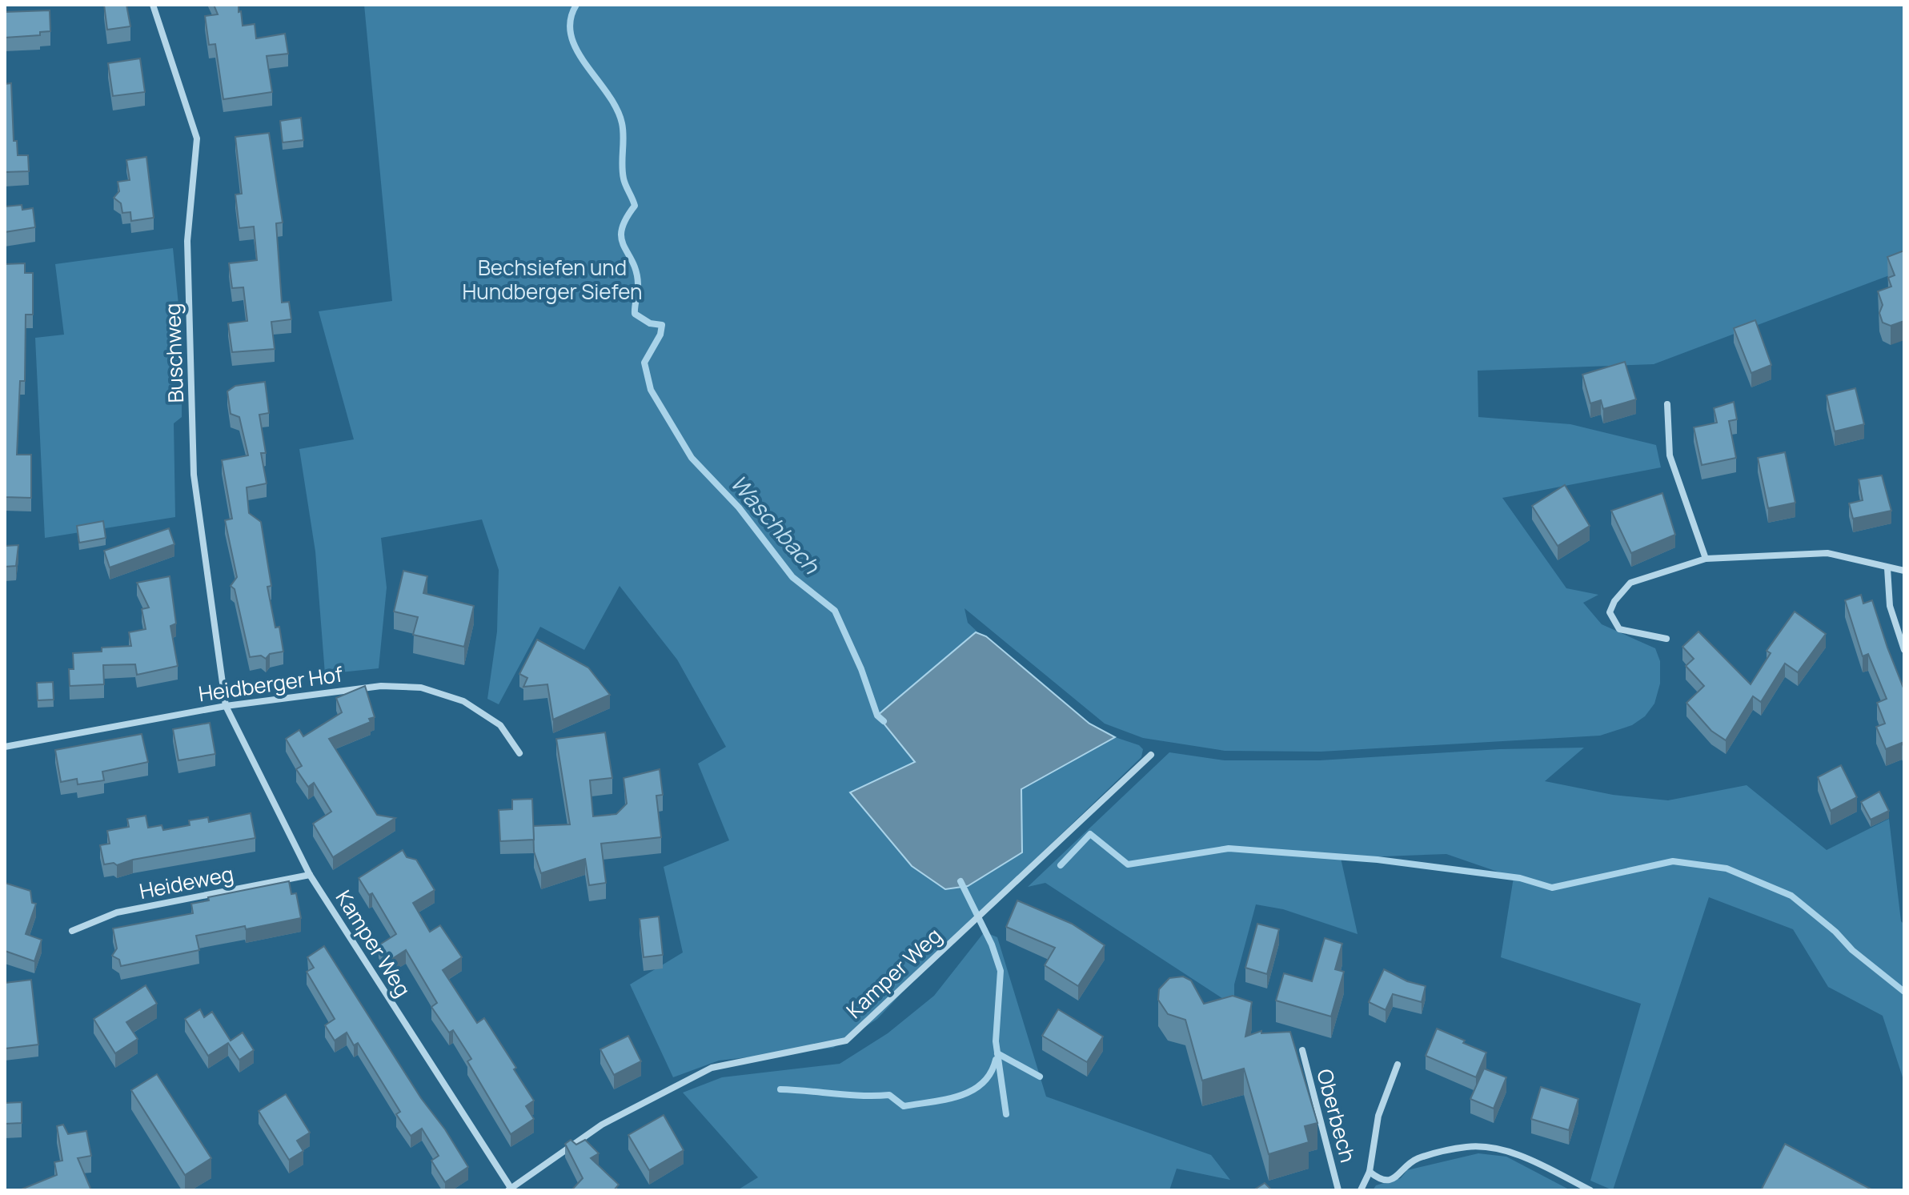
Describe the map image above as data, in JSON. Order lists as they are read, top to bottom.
{
  "streets": {
    "street": [
      "Buschweg",
      "Heidberger Hof",
      "Heideweg",
      "Kamper Weg",
      "Oberbech"
    ]
  },
  "crossings": [
    ["Buschweg", "Heidberger Hof"],
    ["Buschweg", "Kamper Weg"],
    ["Heidberger Hof", "Kamper Weg"],
    ["Heideweg", "Kamper Weg"]
  ],
  "water": ["Waschbach"],
  "parks": ["Bechsiefen und Hundberger Siefen"]
}
